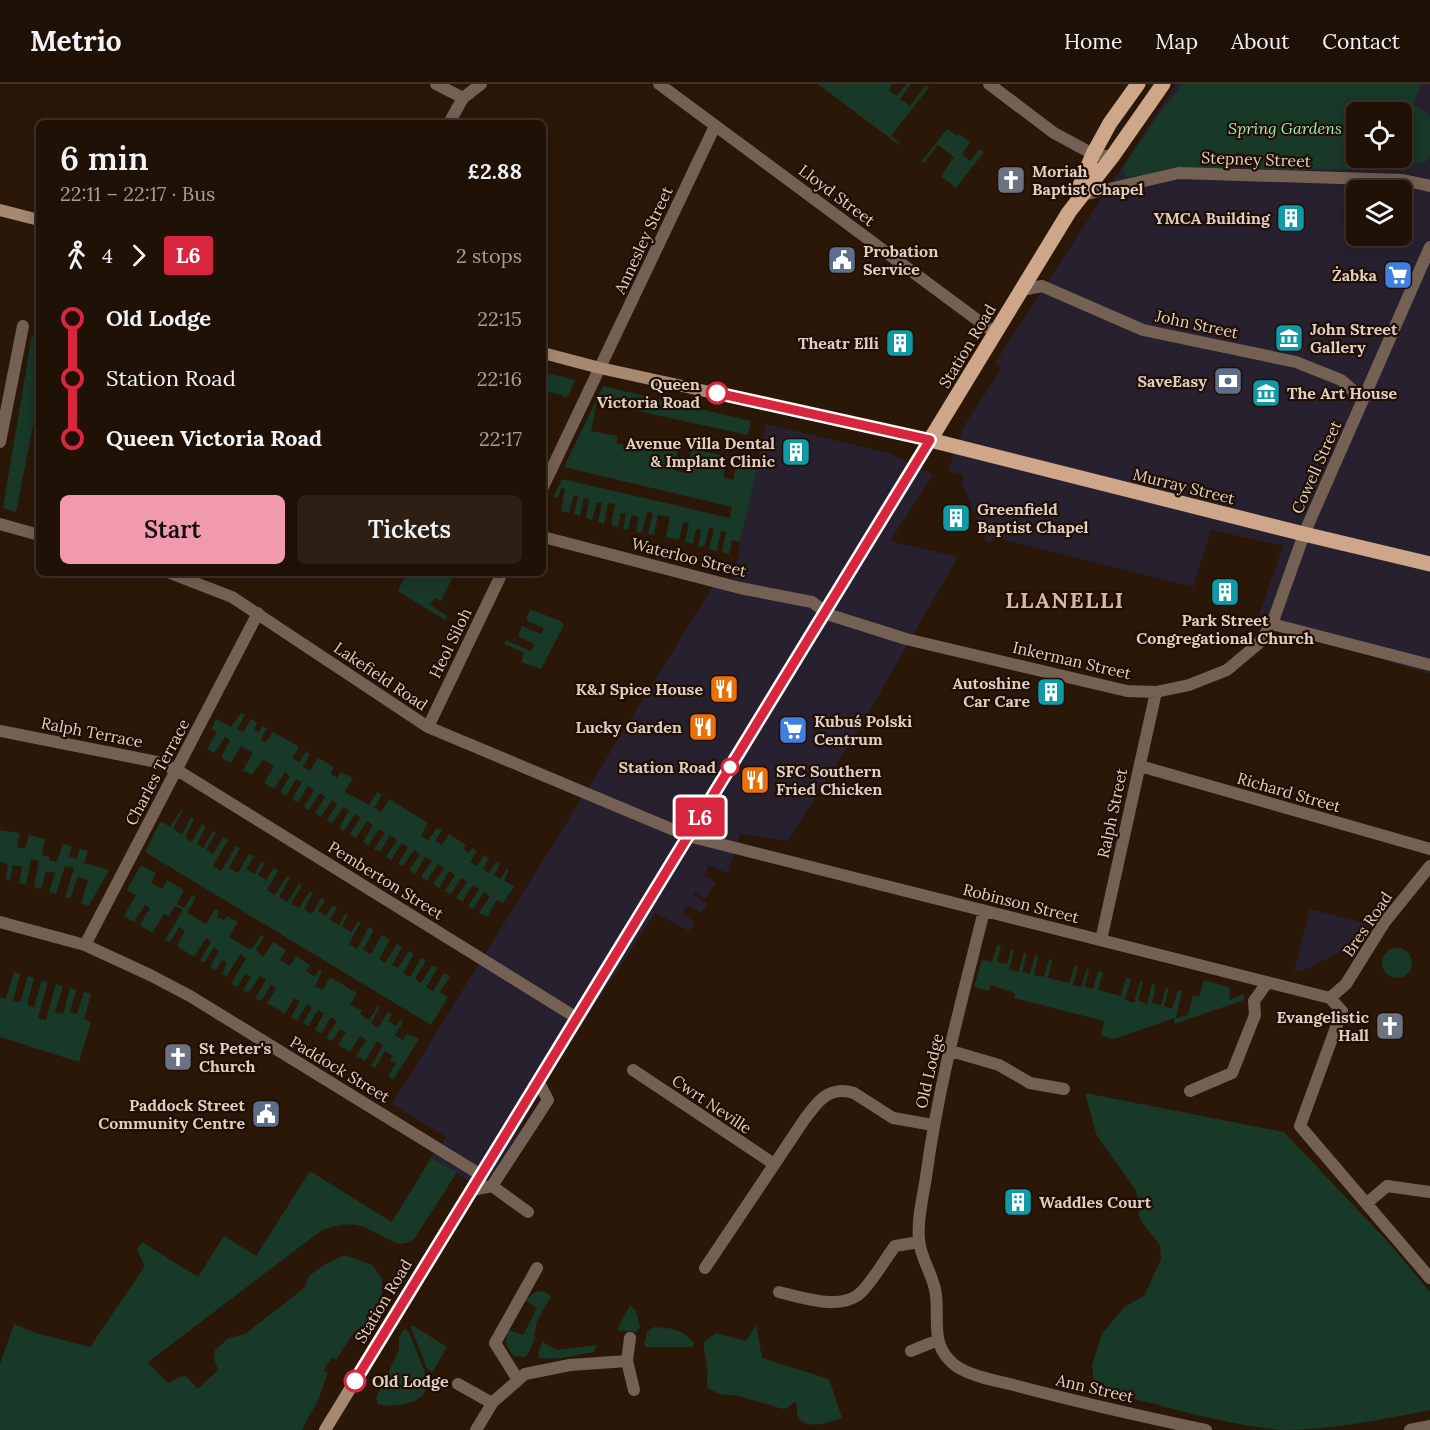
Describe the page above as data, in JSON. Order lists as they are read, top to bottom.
{
  "streets": {
    "main road": ["Station Road", "Murray Street"],
    "street": [
      "Stepney Street",
      "Lloyd Street",
      "Annesley Street",
      "John Street",
      "Cowell Street",
      "Waterloo Street",
      "Heol Siloh",
      "Inkerman Street",
      "Lakefield Road",
      "Ralph Terrace",
      "Charles Terrace",
      "Richard Street",
      "Ralph Street",
      "Pemberton Street",
      "Robinson Street",
      "Bres Road",
      "Paddock Street",
      "Old Lodge",
      "Cwrt Neville",
      "Ann Street"
    ]
  },
  "crossings": [
    ["Lloyd Street", "Annesley Street"],
    ["Lloyd Street", "Station Road"],
    ["John Street", "Station Road"],
    ["John Street", "Cowell Street"],
    ["Station Road", "Murray Street"],
    ["Station Road", "Waterloo Street"],
    ["Station Road", "Inkerman Street"],
    ["Station Road", "Lakefield Road"],
    ["Station Road", "Pemberton Street"],
    ["Station Road", "Robinson Street"],
    ["Station Road", "Paddock Street"],
    ["Cowell Street", "Murray Street"],
    ["Cowell Street", "Inkerman Street"],
    ["Murray Street", "Inkerman Street"],
    ["Waterloo Street", "Inkerman Street"],
    ["Heol Siloh", "Lakefield Road"],
    ["Inkerman Street", "Ralph Street"],
    ["Lakefield Road", "Charles Terrace"],
    ["Lakefield Road", "Robinson Street"],
    ["Ralph Terrace", "Charles Terrace"],
    ["Ralph Terrace", "Pemberton Street"],
    ["Charles Terrace", "Pemberton Street"],
    ["Charles Terrace", "Paddock Street"],
    ["Richard Street", "Ralph Street"],
    ["Ralph Street", "Robinson Street"],
    ["Robinson Street", "Bres Road"],
    ["Robinson Street", "Old Lodge"],
    ["Old Lodge", "Ann Street"]
  ],
  "districts": ["LLANELLI"],
  "parks": ["Spring Gardens"],
  "places": {
    "church": ["Moriah Baptist Chapel", "Evangelistic Hall", "St Peter's Church"],
    "building": [
      "YMCA Building",
      "Theatr Elli",
      "Avenue Villa Dental & Implant Clinic",
      "Greenfield Baptist Chapel",
      "Park Street Congregational Church",
      "Autoshine Car Care",
      "Waddles Court"
    ],
    "public building": ["Probation Service", "Paddock Street Community Centre"],
    "supermarket": ["Żabka", "Kubuś Polski Centrum"],
    "museum": ["John Street Gallery", "The Art House"],
    "bank": ["SaveEasy"],
    "other": ["Queen Victoria Road", "Station Road", "Old Lodge"],
    "restaurant": ["K&J Spice House", "Lucky Garden", "SFC Southern Fried Chicken"]
  },
  "lines": ["bus line L6"],
  "page": {
    "header": "Metrio",
    "nav": [
      "Home",
      "Map",
      "About",
      "Contact"
    ],
    "on_map": "L6",
    "heading": ["6 min", "22:11 – 22:17 · Bus", "£2.88"],
    "legs": ["4", "L6", "2 stops"],
    "list": [
      {
        "name": "Old Lodge",
        "value": "22:15"
      },
      {
        "name": "Station Road",
        "value": "22:16"
      },
      {
        "name": "Queen Victoria Road",
        "value": "22:17"
      }
    ],
    "buttons": ["Start", "Tickets"]
  }
}
